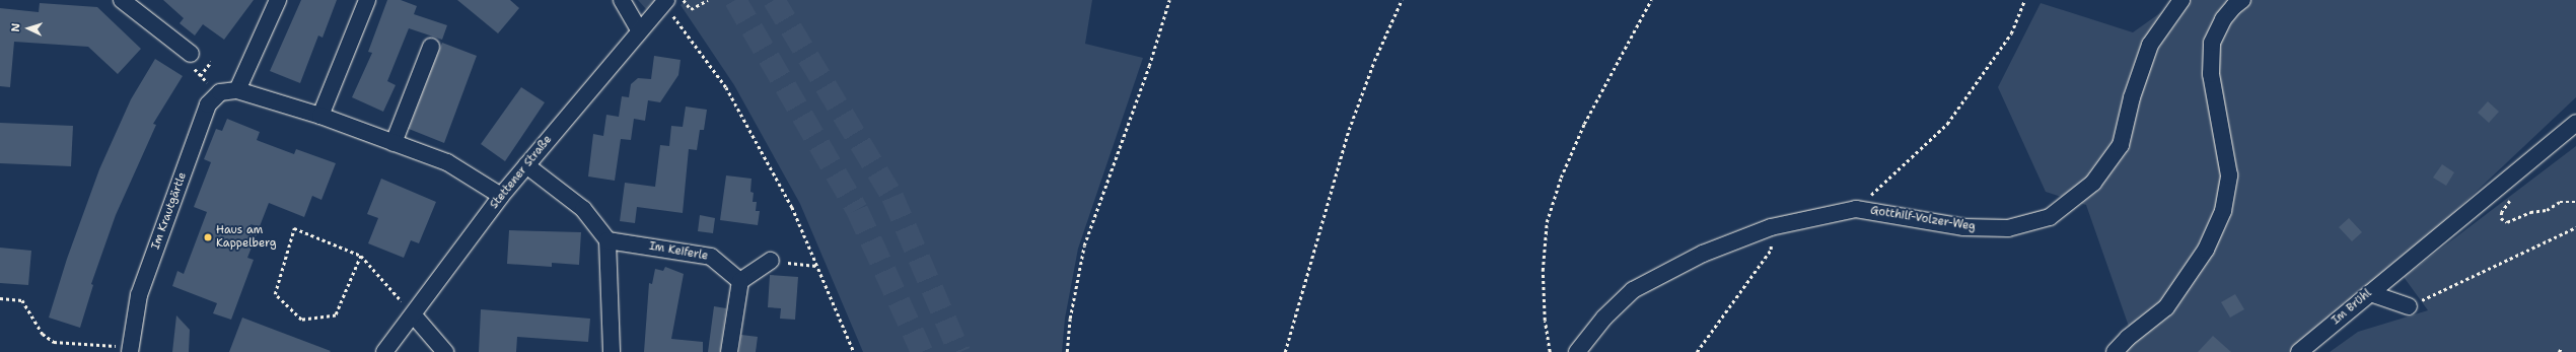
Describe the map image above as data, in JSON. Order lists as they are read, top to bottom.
{
  "streets": {
    "street": [
      "Stettener Straße",
      "Im Krautgärtle",
      "Gotthilf-Volzer-Weg",
      "Im Keiferle",
      "Im Brühl"
    ]
  },
  "places": ["Haus am Kappelberg"],
  "north": "left"
}
